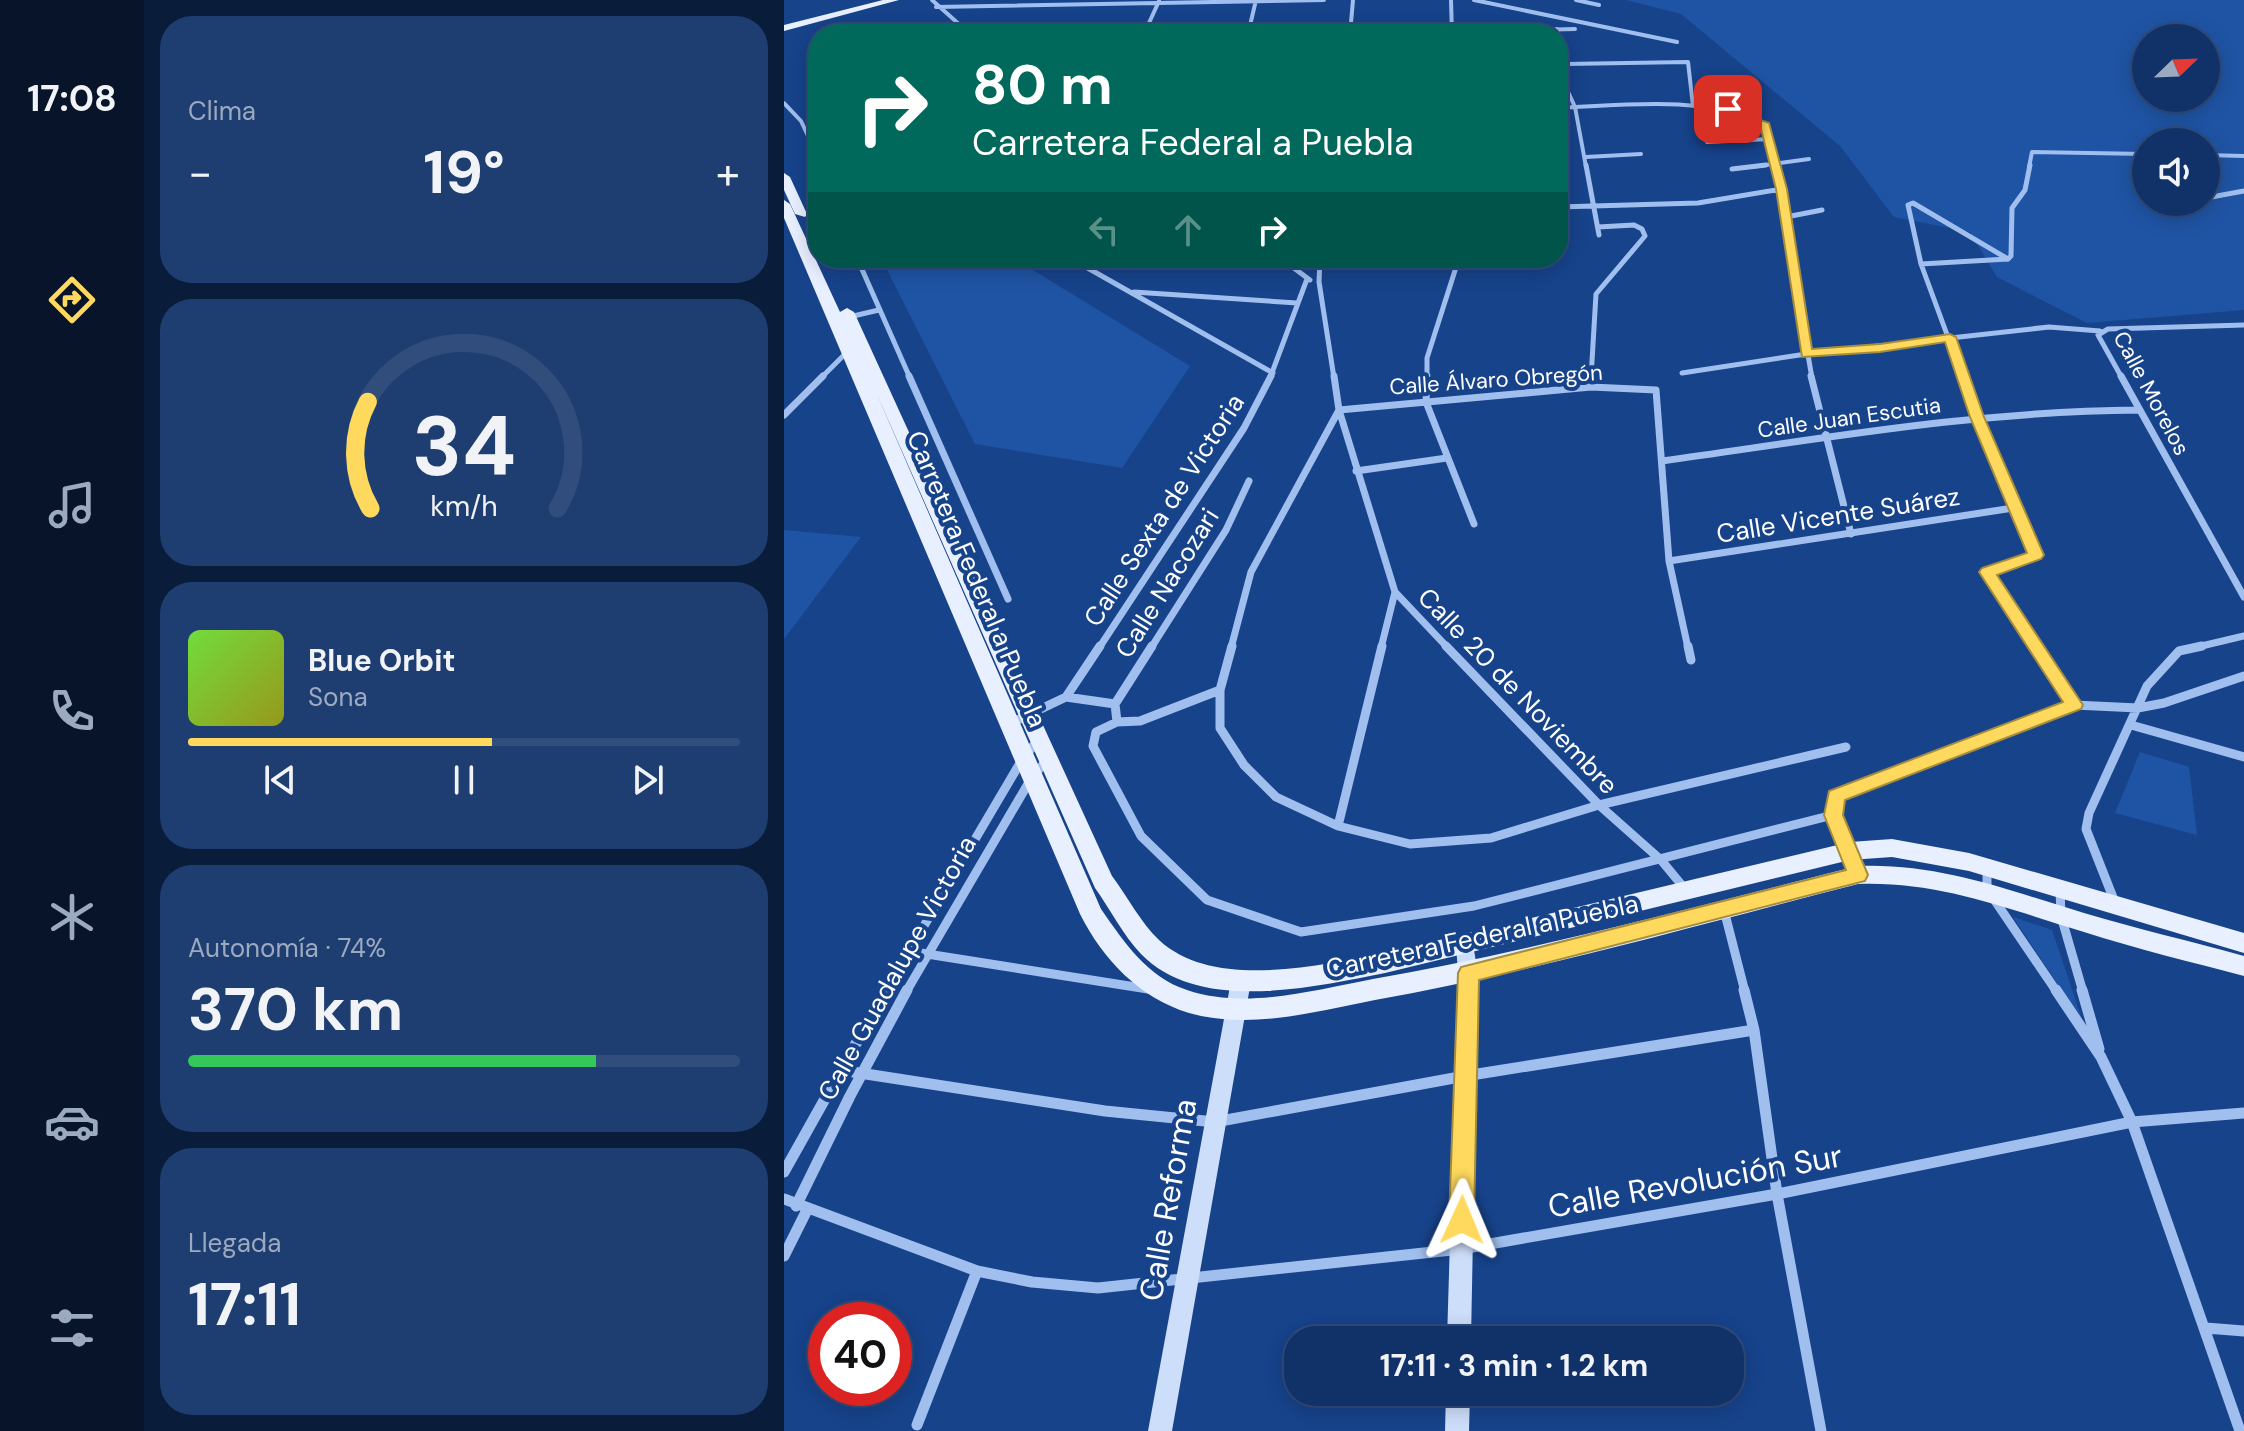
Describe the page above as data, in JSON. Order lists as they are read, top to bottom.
{
  "streets": {
    "main road": ["Carretera Federal a Puebla"],
    "street": [
      "Calle Álvaro Obregón",
      "Calle Morelos",
      "Calle Juan Escutia",
      "Calle Sexta de Victoria",
      "Calle Vicente Suárez",
      "Calle Nacozari",
      "Calle 20 de Noviembre",
      "Calle Guadalupe Victoria",
      "Calle Revolución Sur",
      "Calle Reforma"
    ]
  },
  "crossings": [
    ["Calle Álvaro Obregón", "Calle Juan Escutia"],
    ["Calle Álvaro Obregón", "Calle 20 de Noviembre"],
    ["Calle Morelos", "Calle Juan Escutia"],
    ["Carretera Federal a Puebla", "Calle 20 de Noviembre"],
    ["Carretera Federal a Puebla", "Calle Guadalupe Victoria"],
    ["Carretera Federal a Puebla", "Calle Reforma"],
    ["Calle Guadalupe Victoria", "Calle Revolución Sur"],
    ["Calle Revolución Sur", "Calle Reforma"]
  ],
  "north": "top right",
  "page": {
    "tabs": "17:08",
    "tile": [
      "Clima",
      ["Autonomía · 74%", "370 km"],
      ["Llegada", "17:11"]
    ],
    "turn": ["80 m", "Carretera Federal a Puebla"],
    "heat": ["−", "19°", "+"],
    "song": ["Blue Orbit", "Sona"],
    "limit": "40",
    "trip": "17:11 · 3 min · 1.2 km",
    "gauge": ["34", "km/h"]
  }
}
